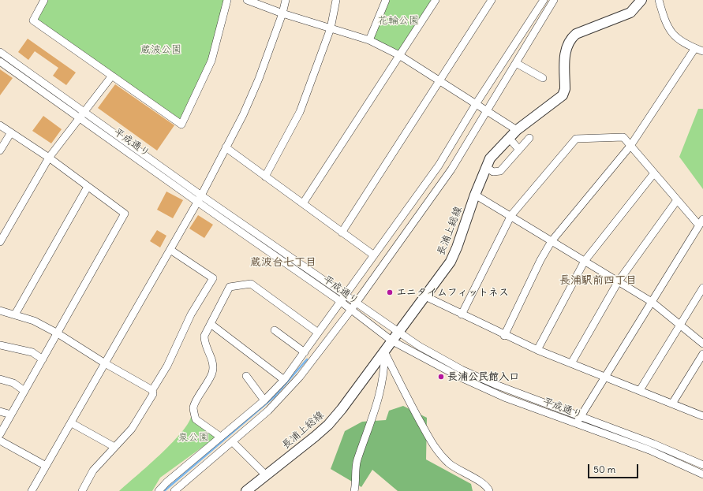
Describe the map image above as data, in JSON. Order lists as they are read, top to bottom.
{
  "streets": {
    "main road": ["長浦上総線"],
    "street": ["平成通り"]
  },
  "crossings": [
    ["平成通り", "長浦上総線"]
  ],
  "districts": ["蔵波台七丁目", "長浦駅前四丁目"],
  "parks": ["花輪公園", "蔵波公園", "泉公園"],
  "places": ["エニタイムフィットネス", "長浦公民館入口"],
  "scale_bar": "50 m"
}
